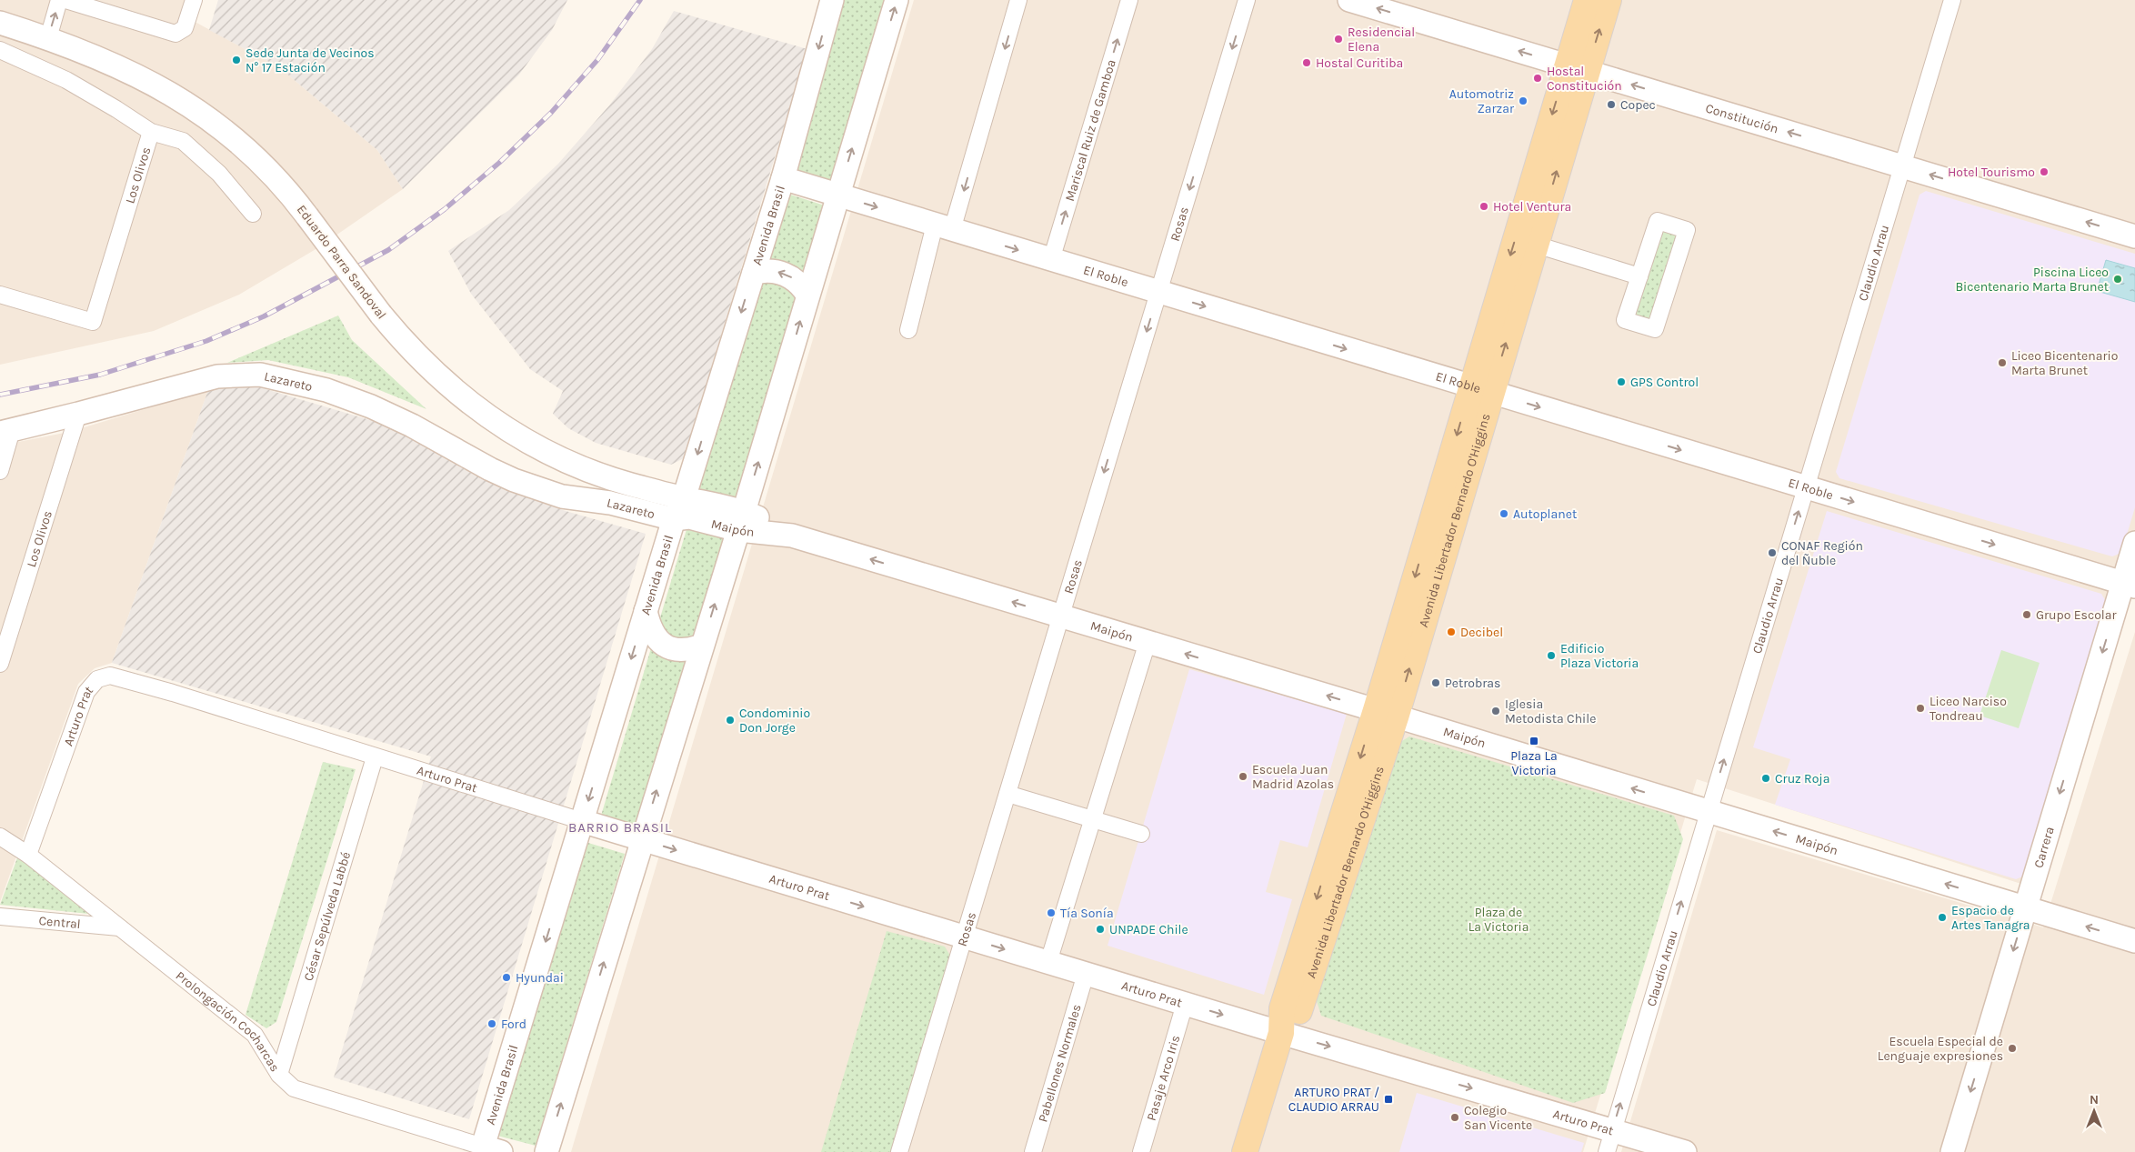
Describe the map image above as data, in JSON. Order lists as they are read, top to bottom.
{
  "streets": {
    "main road": ["Avenida Libertador Bernardo O'Higgins"],
    "street": [
      "Constitución",
      "Mariscal Ruiz de Gamboa",
      "Los Olivos",
      "Rosas",
      "Avenida Brasil",
      "Eduardo Parra Sandoval",
      "Claudio Arrau",
      "El Roble",
      "Lazareto",
      "Maipón",
      "Arturo Prat",
      "Carrera",
      "César Sepúlveda Labbé",
      "Central",
      "Prolongación Cocharcas",
      "Pabellones Normales",
      "Pasaje Arco Iris"
    ]
  },
  "crossings": [
    ["Constitución", "Claudio Arrau"],
    ["Constitución", "Avenida Libertador Bernardo O'Higgins"],
    ["Mariscal Ruiz de Gamboa", "El Roble"],
    ["Los Olivos", "Lazareto"],
    ["Rosas", "El Roble"],
    ["Rosas", "Maipón"],
    ["Rosas", "Arturo Prat"],
    ["Avenida Brasil", "Eduardo Parra Sandoval"],
    ["Avenida Brasil", "El Roble"],
    ["Avenida Brasil", "Lazareto"],
    ["Avenida Brasil", "Maipón"],
    ["Avenida Brasil", "Arturo Prat"],
    ["Avenida Brasil", "Prolongación Cocharcas"],
    ["Eduardo Parra Sandoval", "Maipón"],
    ["Claudio Arrau", "El Roble"],
    ["Claudio Arrau", "Maipón"],
    ["Claudio Arrau", "Arturo Prat"],
    ["El Roble", "Avenida Libertador Bernardo O'Higgins"],
    ["El Roble", "Carrera"],
    ["Lazareto", "Maipón"],
    ["Avenida Libertador Bernardo O'Higgins", "Maipón"],
    ["Avenida Libertador Bernardo O'Higgins", "Arturo Prat"],
    ["Maipón", "Carrera"],
    ["Arturo Prat", "César Sepúlveda Labbé"],
    ["Arturo Prat", "Prolongación Cocharcas"],
    ["Arturo Prat", "Pabellones Normales"],
    ["Arturo Prat", "Pasaje Arco Iris"],
    ["César Sepúlveda Labbé", "Prolongación Cocharcas"],
    ["Central", "Prolongación Cocharcas"]
  ],
  "one_way": [
    "Constitución",
    "Rosas",
    "Claudio Arrau",
    "El Roble",
    "Maipón",
    "Arturo Prat",
    "Carrera"
  ],
  "districts": ["BARRIO BRASIL"],
  "parks": ["Plaza de La Victoria"],
  "places": {
    "other": [
      "Residencial Elena",
      "Sede Junta de Vecinos N° 17 Estación",
      "Hostal Curitiba",
      "Hostal Constitución",
      "Automotriz Zarzar",
      "Copec",
      "Hotel Tourismo",
      "Hotel Ventura",
      "Piscina Liceo Bicentenario Marta Brunet",
      "Liceo Bicentenario Marta Brunet",
      "GPS Control",
      "Autoplanet",
      "CONAF Región del Ñuble",
      "Grupo Escolar",
      "Decibel",
      "Edificio Plaza Victoria",
      "Petrobras",
      "Liceo Narciso Tondreau",
      "Iglesia Metodista Chile",
      "Condominio Don Jorge",
      "Escuela Juan Madrid Azolas",
      "Cruz Roja",
      "Tía Sonía",
      "Espacio de Artes Tanagra",
      "UNPADE Chile",
      "Hyundai",
      "Ford",
      "Escuela Especial de Lenguaje expresiones",
      "Colegio San Vicente"
    ],
    "transit": ["Plaza La Victoria", "ARTURO PRAT / CLAUDIO ARRAU"]
  },
  "north": "top"
}
